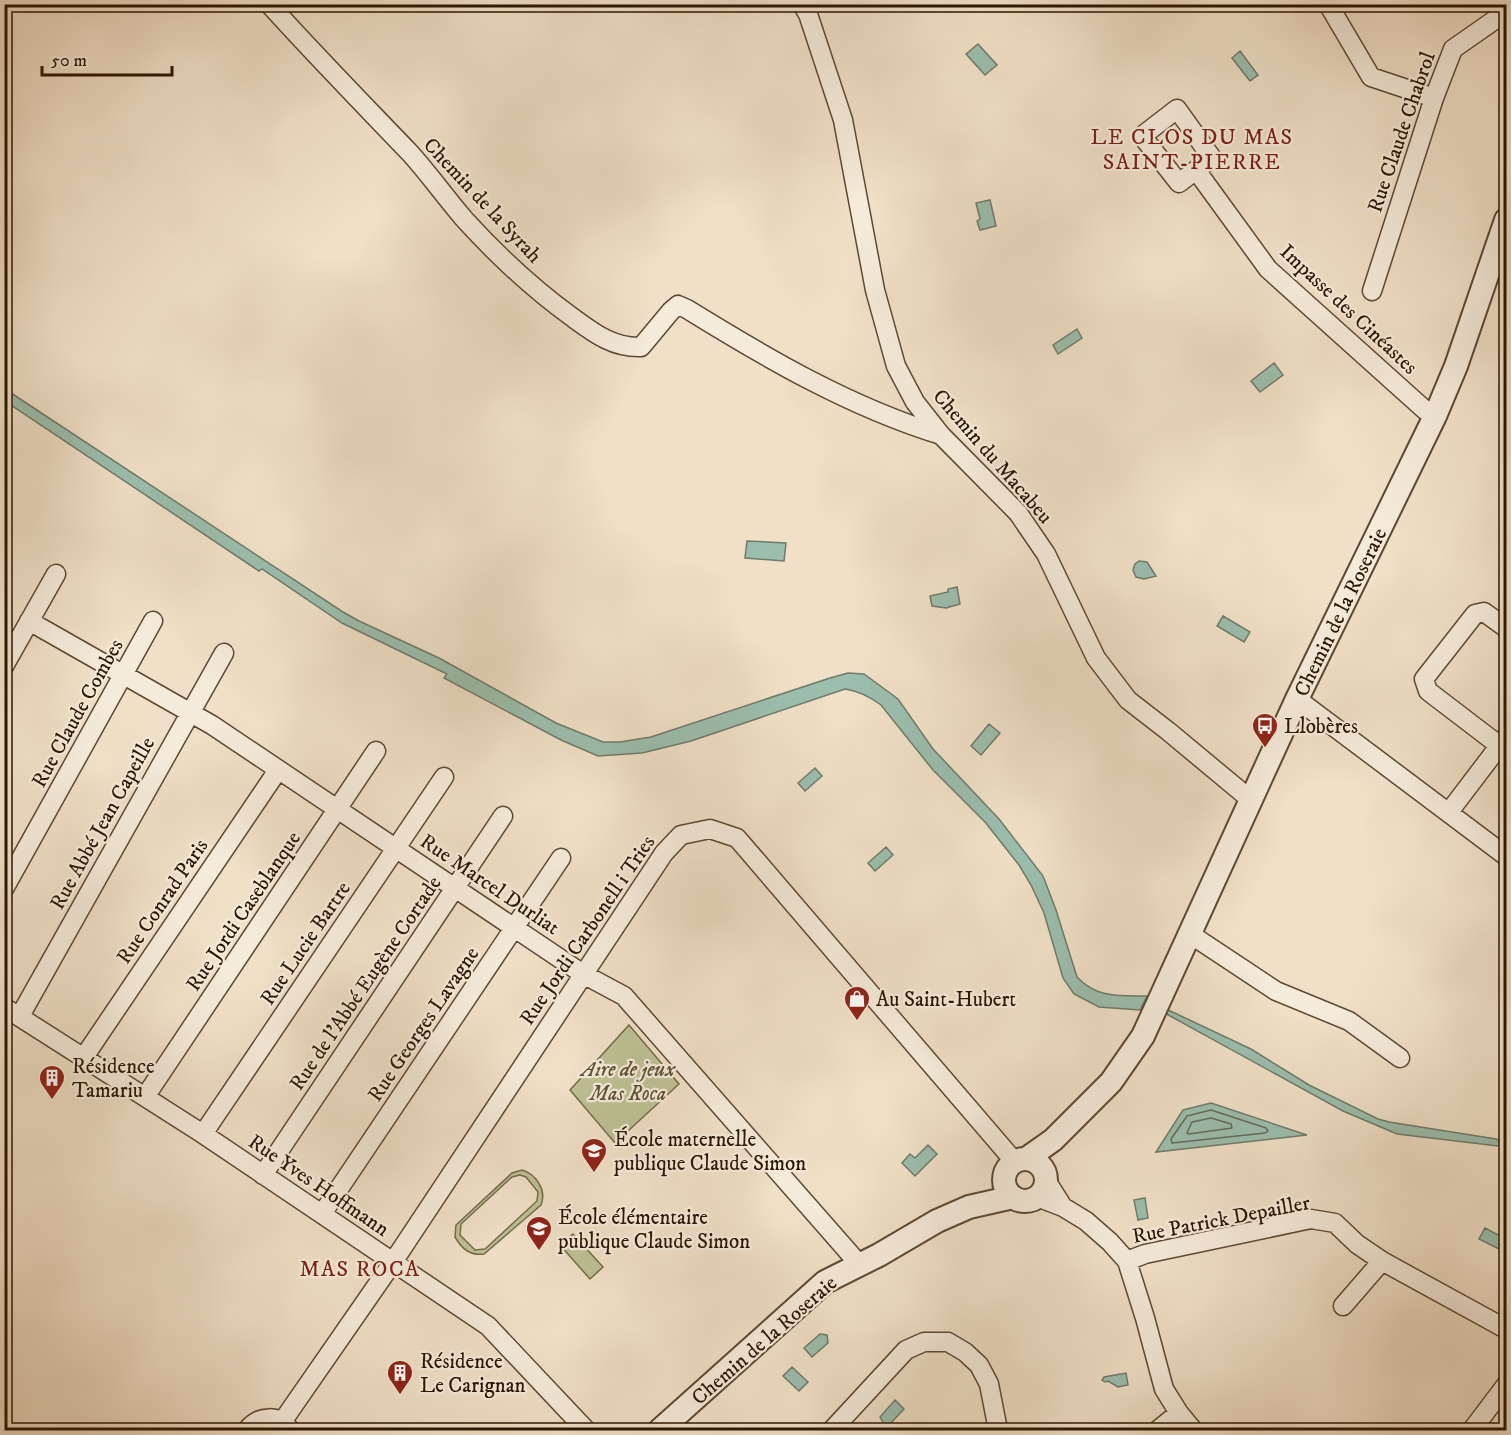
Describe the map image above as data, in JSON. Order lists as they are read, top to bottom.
{
  "streets": {
    "street": [
      "Rue Claude Chabrol",
      "Chemin de la Syrah",
      "Impasse des Cinéastes",
      "Chemin du Macabeu",
      "Chemin de la Roseraie",
      "Rue Claude Combes",
      "Rue Abbé Jean Capeille",
      "Rue Marcel Durliat",
      "Rue Conrad Paris",
      "Rue Jordi Caseblanque",
      "Rue Jordi Carbonell i Tries",
      "Rue Lucie Bartre",
      "Rue de l'Abbé Eugène Cortade",
      "Rue Georges Lavagne",
      "Rue Yves Hoffmann",
      "Rue Patrick Depailler"
    ]
  },
  "crossings": [
    ["Chemin de la Syrah", "Chemin du Macabeu"],
    ["Impasse des Cinéastes", "Chemin de la Roseraie"],
    ["Chemin du Macabeu", "Chemin de la Roseraie"],
    ["Chemin de la Roseraie", "Rue Marcel Durliat"],
    ["Chemin de la Roseraie", "Rue Jordi Carbonell i Tries"],
    ["Rue Claude Combes", "Rue Marcel Durliat"],
    ["Rue Abbé Jean Capeille", "Rue Marcel Durliat"],
    ["Rue Abbé Jean Capeille", "Rue Yves Hoffmann"],
    ["Rue Marcel Durliat", "Rue Conrad Paris"],
    ["Rue Marcel Durliat", "Rue Jordi Caseblanque"],
    ["Rue Marcel Durliat", "Rue Jordi Carbonell i Tries"],
    ["Rue Marcel Durliat", "Rue Lucie Bartre"],
    ["Rue Marcel Durliat", "Rue de l'Abbé Eugène Cortade"],
    ["Rue Marcel Durliat", "Rue Georges Lavagne"],
    ["Rue Conrad Paris", "Rue Yves Hoffmann"],
    ["Rue Jordi Caseblanque", "Rue Yves Hoffmann"],
    ["Rue Jordi Carbonell i Tries", "Rue Yves Hoffmann"],
    ["Rue Lucie Bartre", "Rue Yves Hoffmann"],
    ["Rue de l'Abbé Eugène Cortade", "Rue Yves Hoffmann"],
    ["Rue Georges Lavagne", "Rue Yves Hoffmann"]
  ],
  "districts": ["LE CLOS DU MAS SAINT-PIERRE", "MAS ROCA"],
  "parks": ["Aire de jeux Mas Roca"],
  "places": {
    "bus stop": ["Llobères"],
    "shop": ["Au Saint-Hubert"],
    "building": ["Résidence Tamariu", "Résidence Le Carignan"],
    "school or university": ["École maternelle publique Claude Simon", "École élémentaire publique Claude Simon"]
  },
  "scale_bar": "50 m"
}
